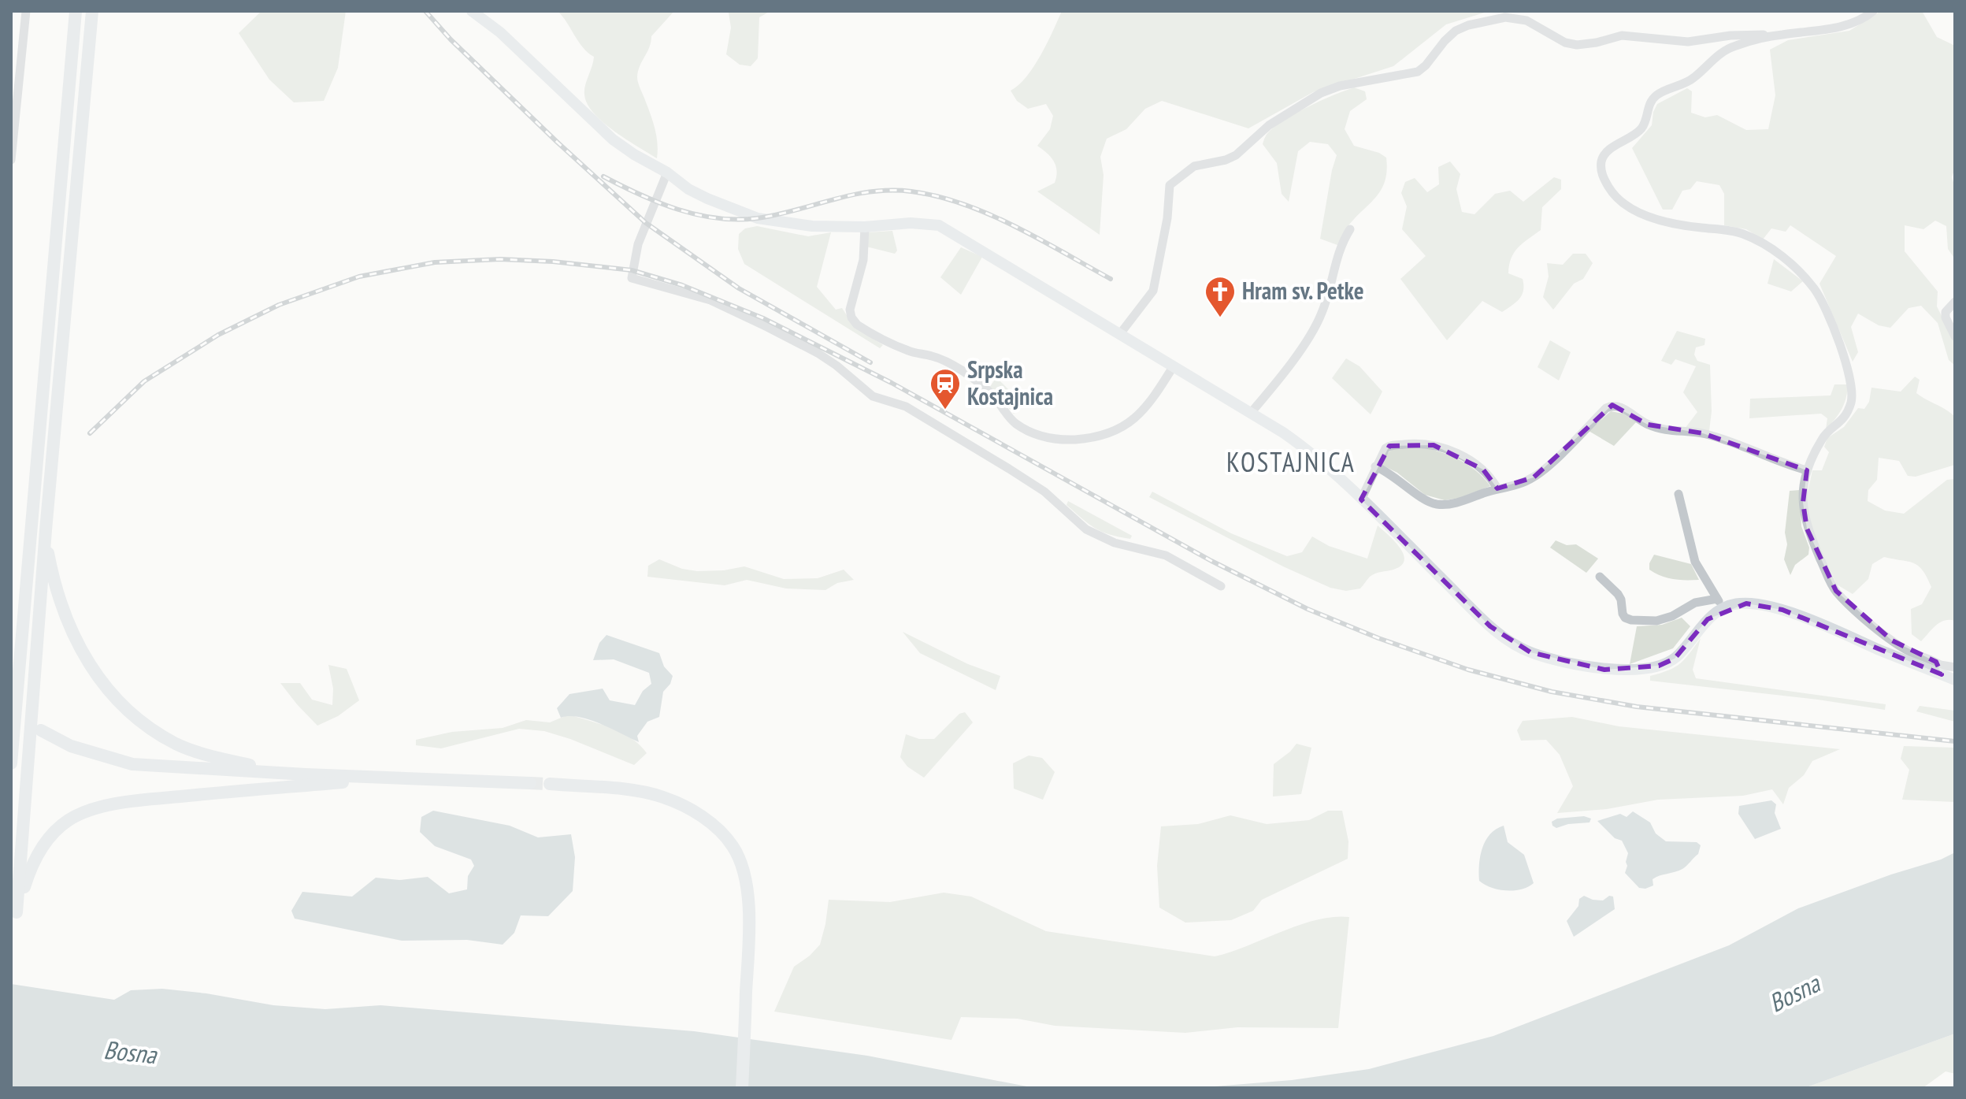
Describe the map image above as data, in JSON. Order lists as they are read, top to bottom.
{
  "districts": ["KOSTAJNICA"],
  "water": ["Bosna"],
  "places": {
    "church": ["Hram sv. Petke"],
    "station": ["Srpska Kostajnica"]
  }
}
